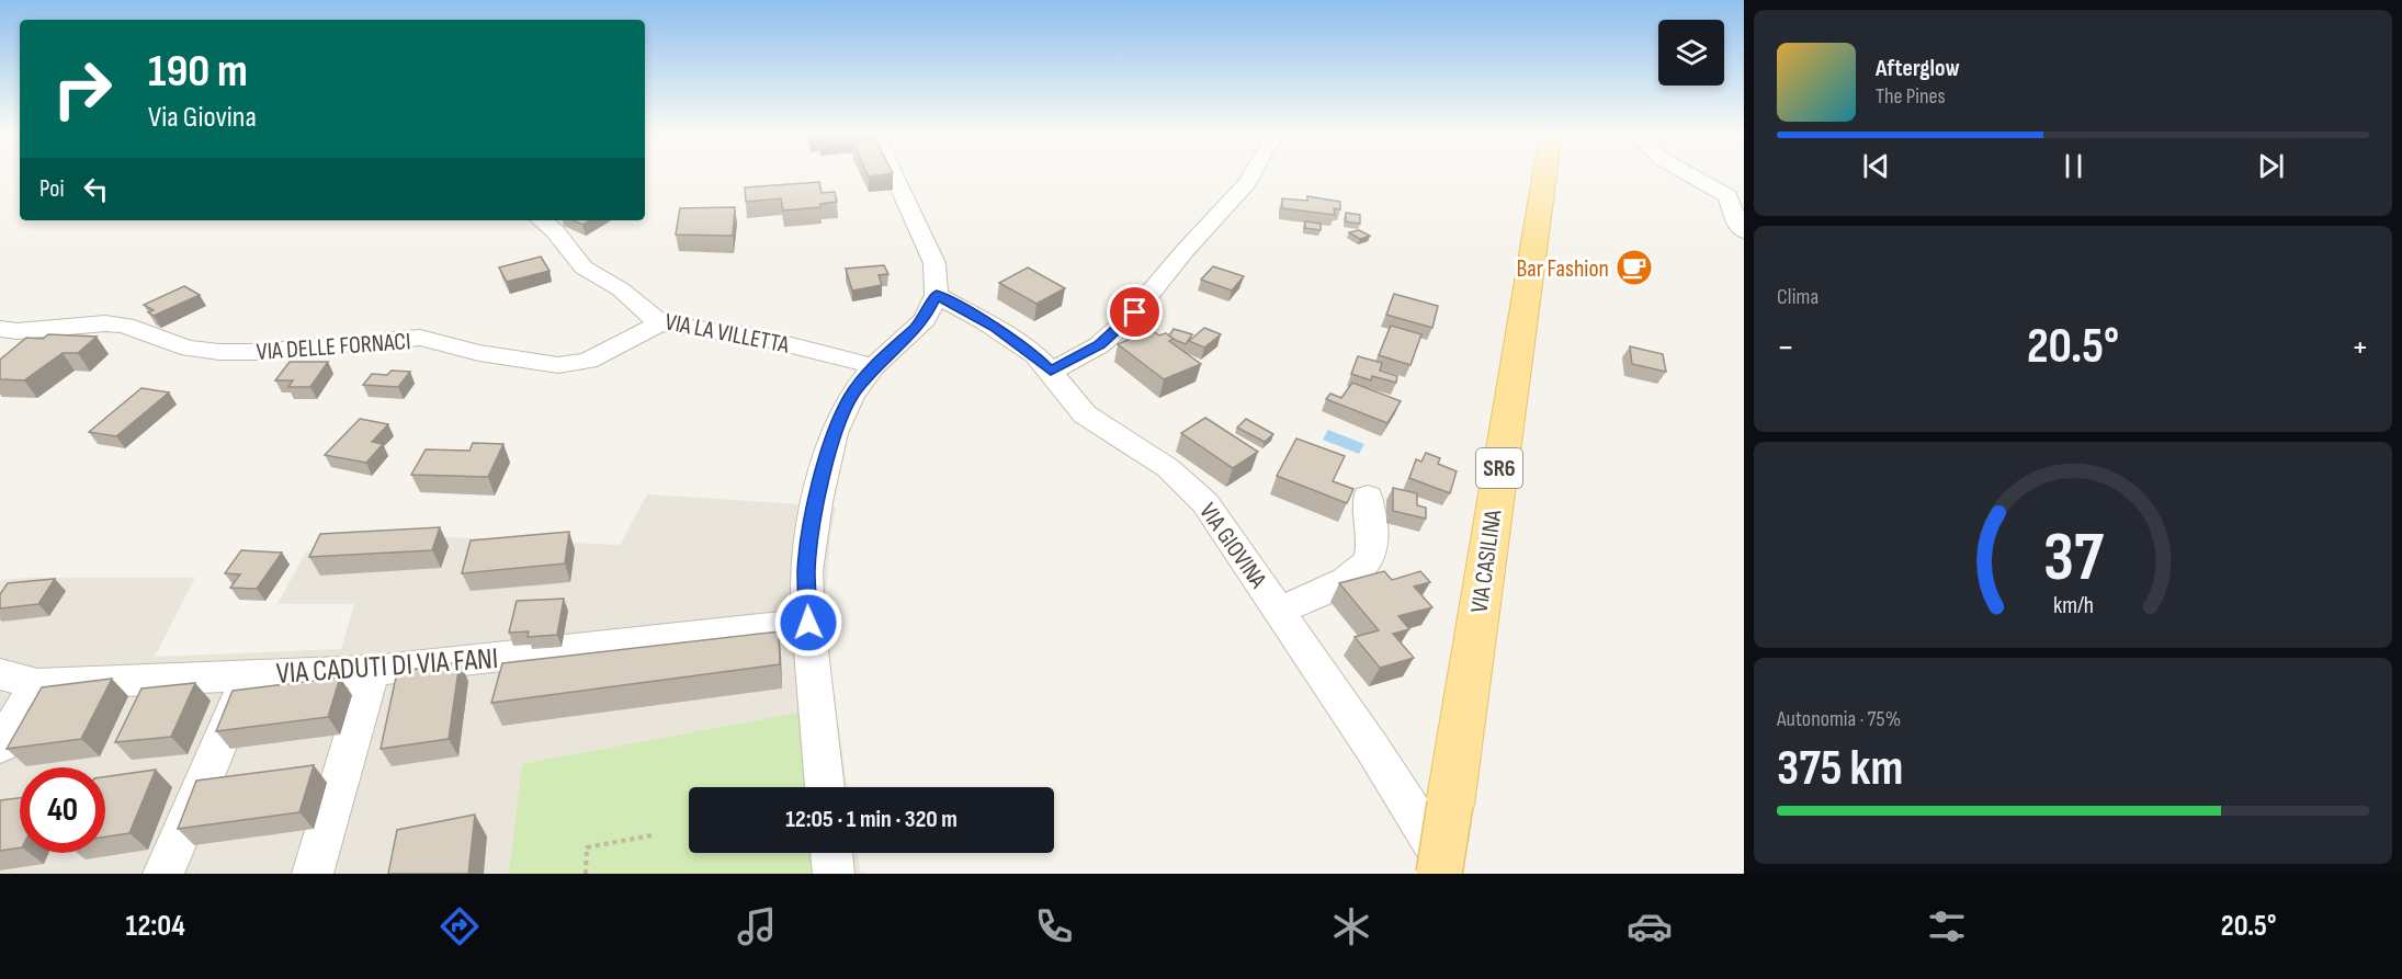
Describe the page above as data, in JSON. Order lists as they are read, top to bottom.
{
  "streets": {
    "main road": ["SR6", "VIA CASILINA"],
    "street": [
      "VIA LA VILLETTA",
      "VIA DELLE FORNACI",
      "VIA GIOVINA",
      "VIA CADUTI DI VIA FANI"
    ]
  },
  "crossings": [
    ["VIA LA VILLETTA", "VIA DELLE FORNACI"]
  ],
  "places": {
    "cafe": ["Bar Fashion"]
  },
  "page": {
    "turn": ["190 m", "Via Giovina"],
    "song": ["Afterglow", "The Pines"],
    "then": "Poi",
    "tile": [
      "Clima",
      ["Autonomia · 75%", "375 km"]
    ],
    "heat": ["−", "20.5°", "+"],
    "limit": "40",
    "trip": "12:05 · 1 min · 320 m",
    "tabs": ["12:04", "20.5°"],
    "gauge": ["37", "km/h"]
  }
}
